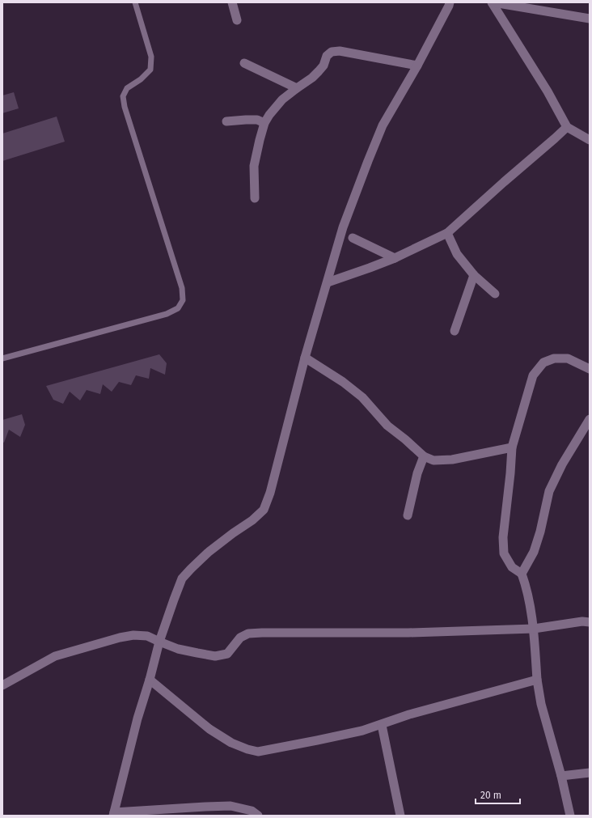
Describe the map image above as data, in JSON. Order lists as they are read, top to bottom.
{
  "scale_bar": "20 m"
}
